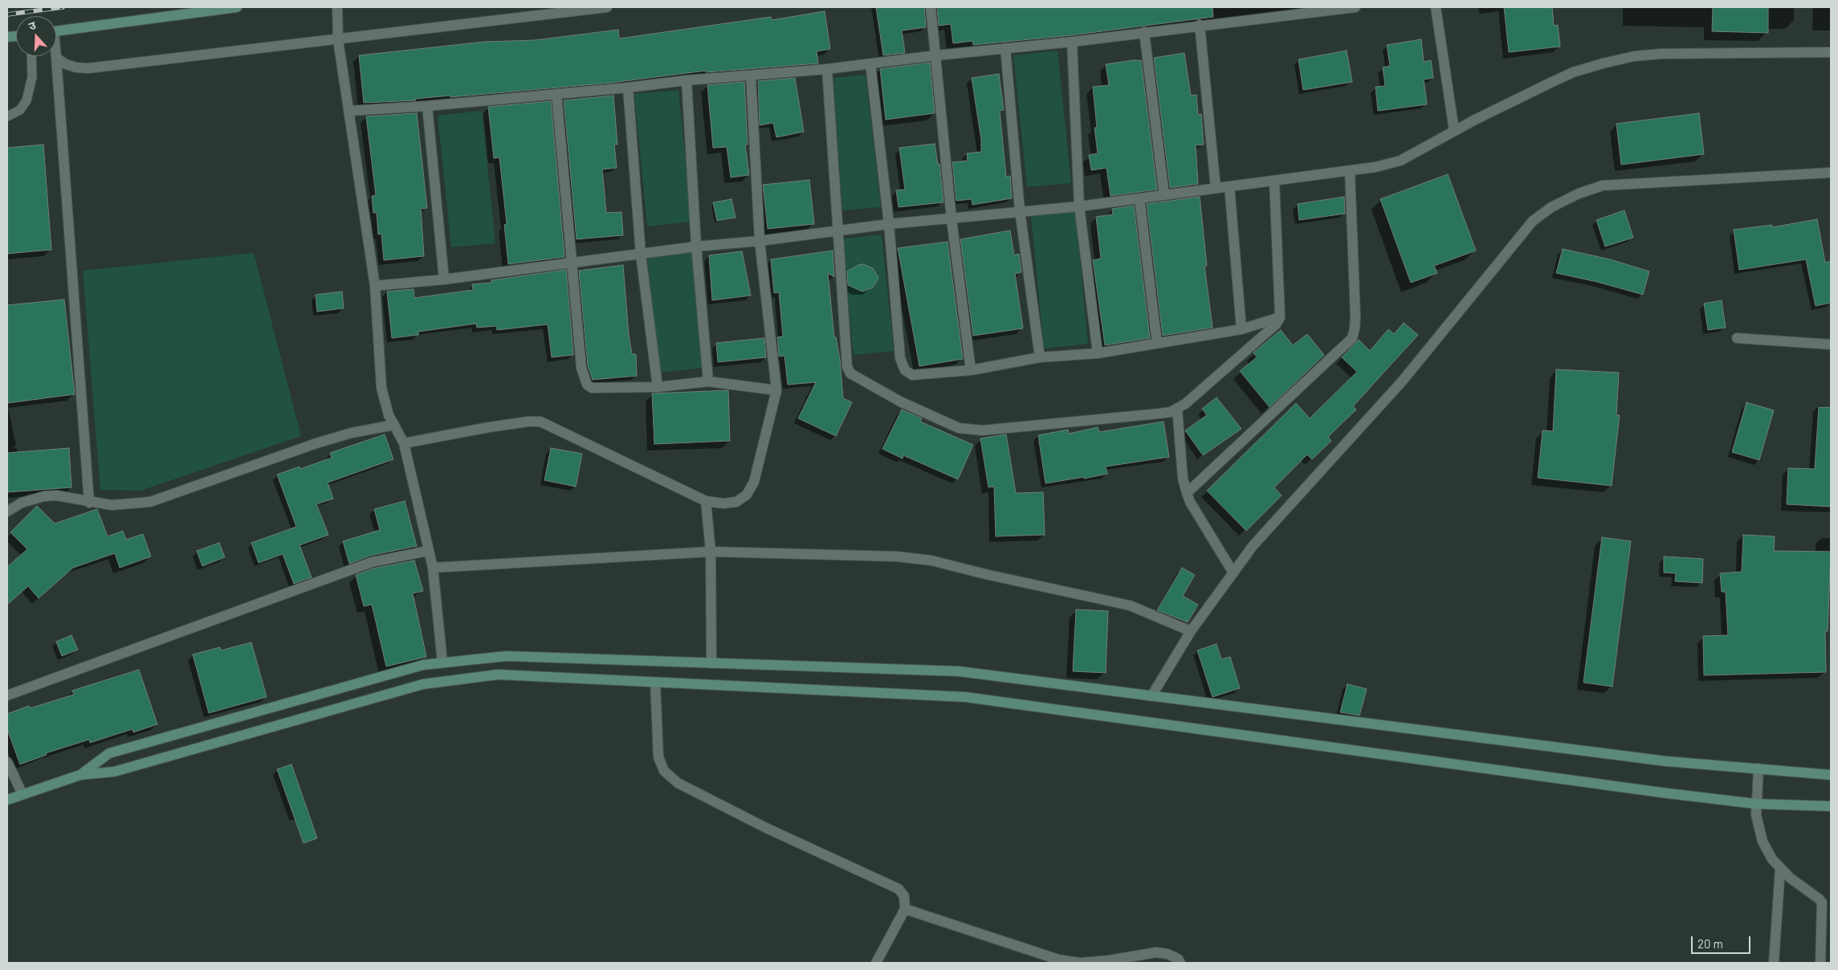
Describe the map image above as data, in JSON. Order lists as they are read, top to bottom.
{
  "scale_bar": "20 m",
  "north": "top"
}
